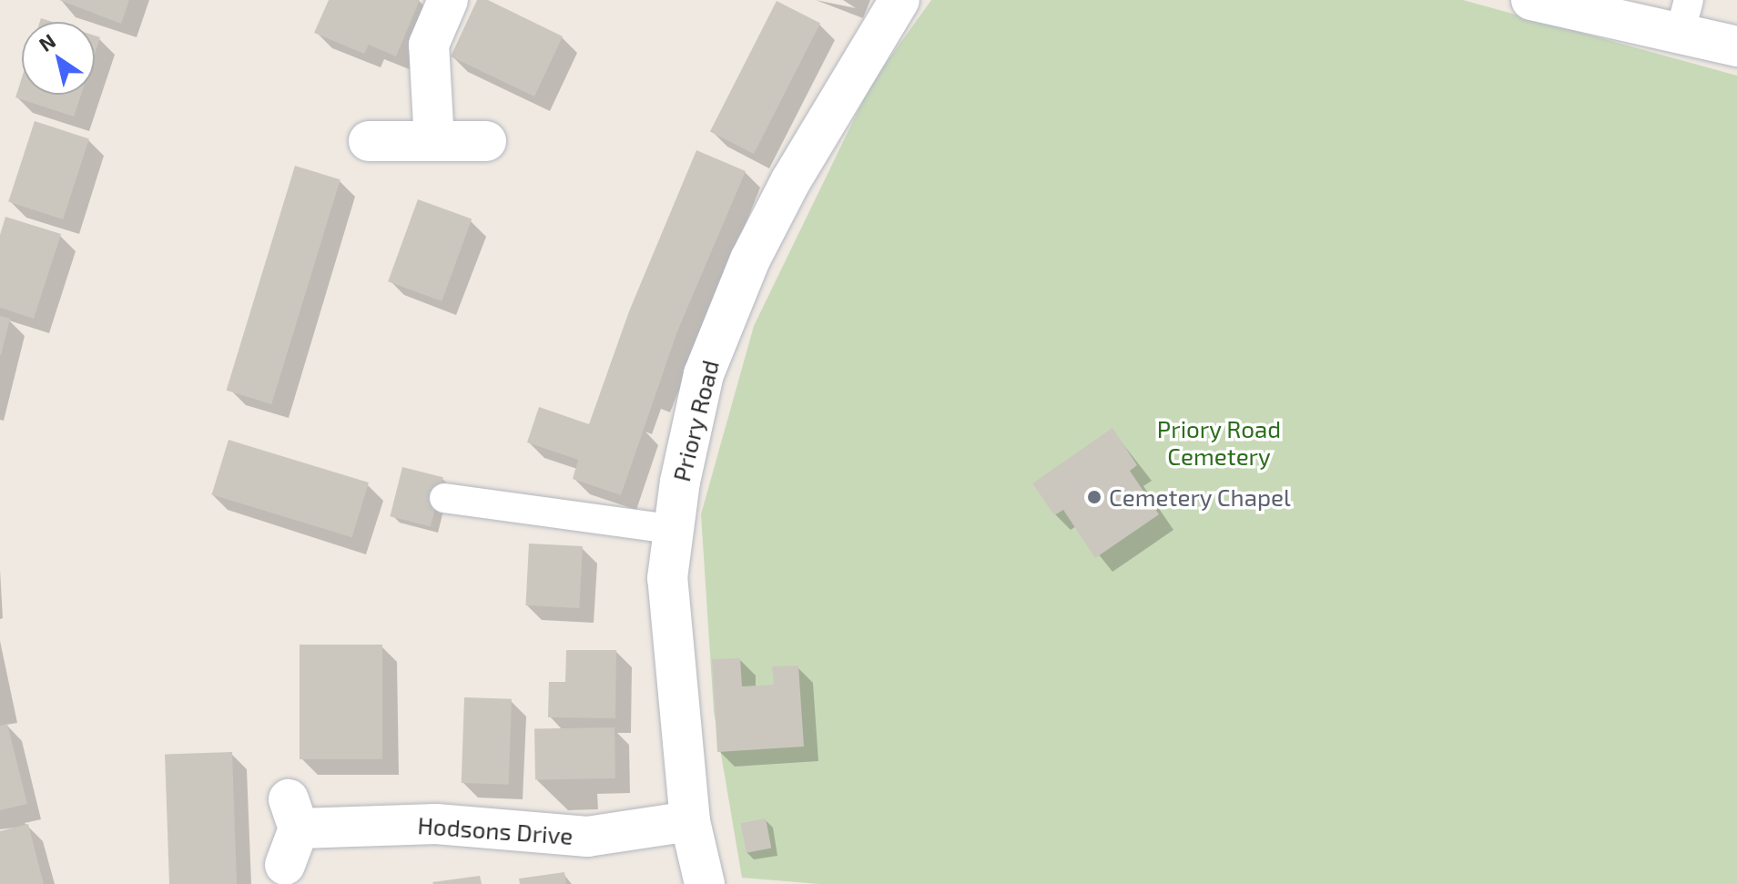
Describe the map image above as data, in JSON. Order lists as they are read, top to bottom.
{
  "streets": {
    "street": ["Priory Road", "Hodsons Drive"]
  },
  "crossings": [
    ["Priory Road", "Hodsons Drive"]
  ],
  "parks": ["Priory Road Cemetery"],
  "places": ["Cemetery Chapel"],
  "north": "top left"
}
